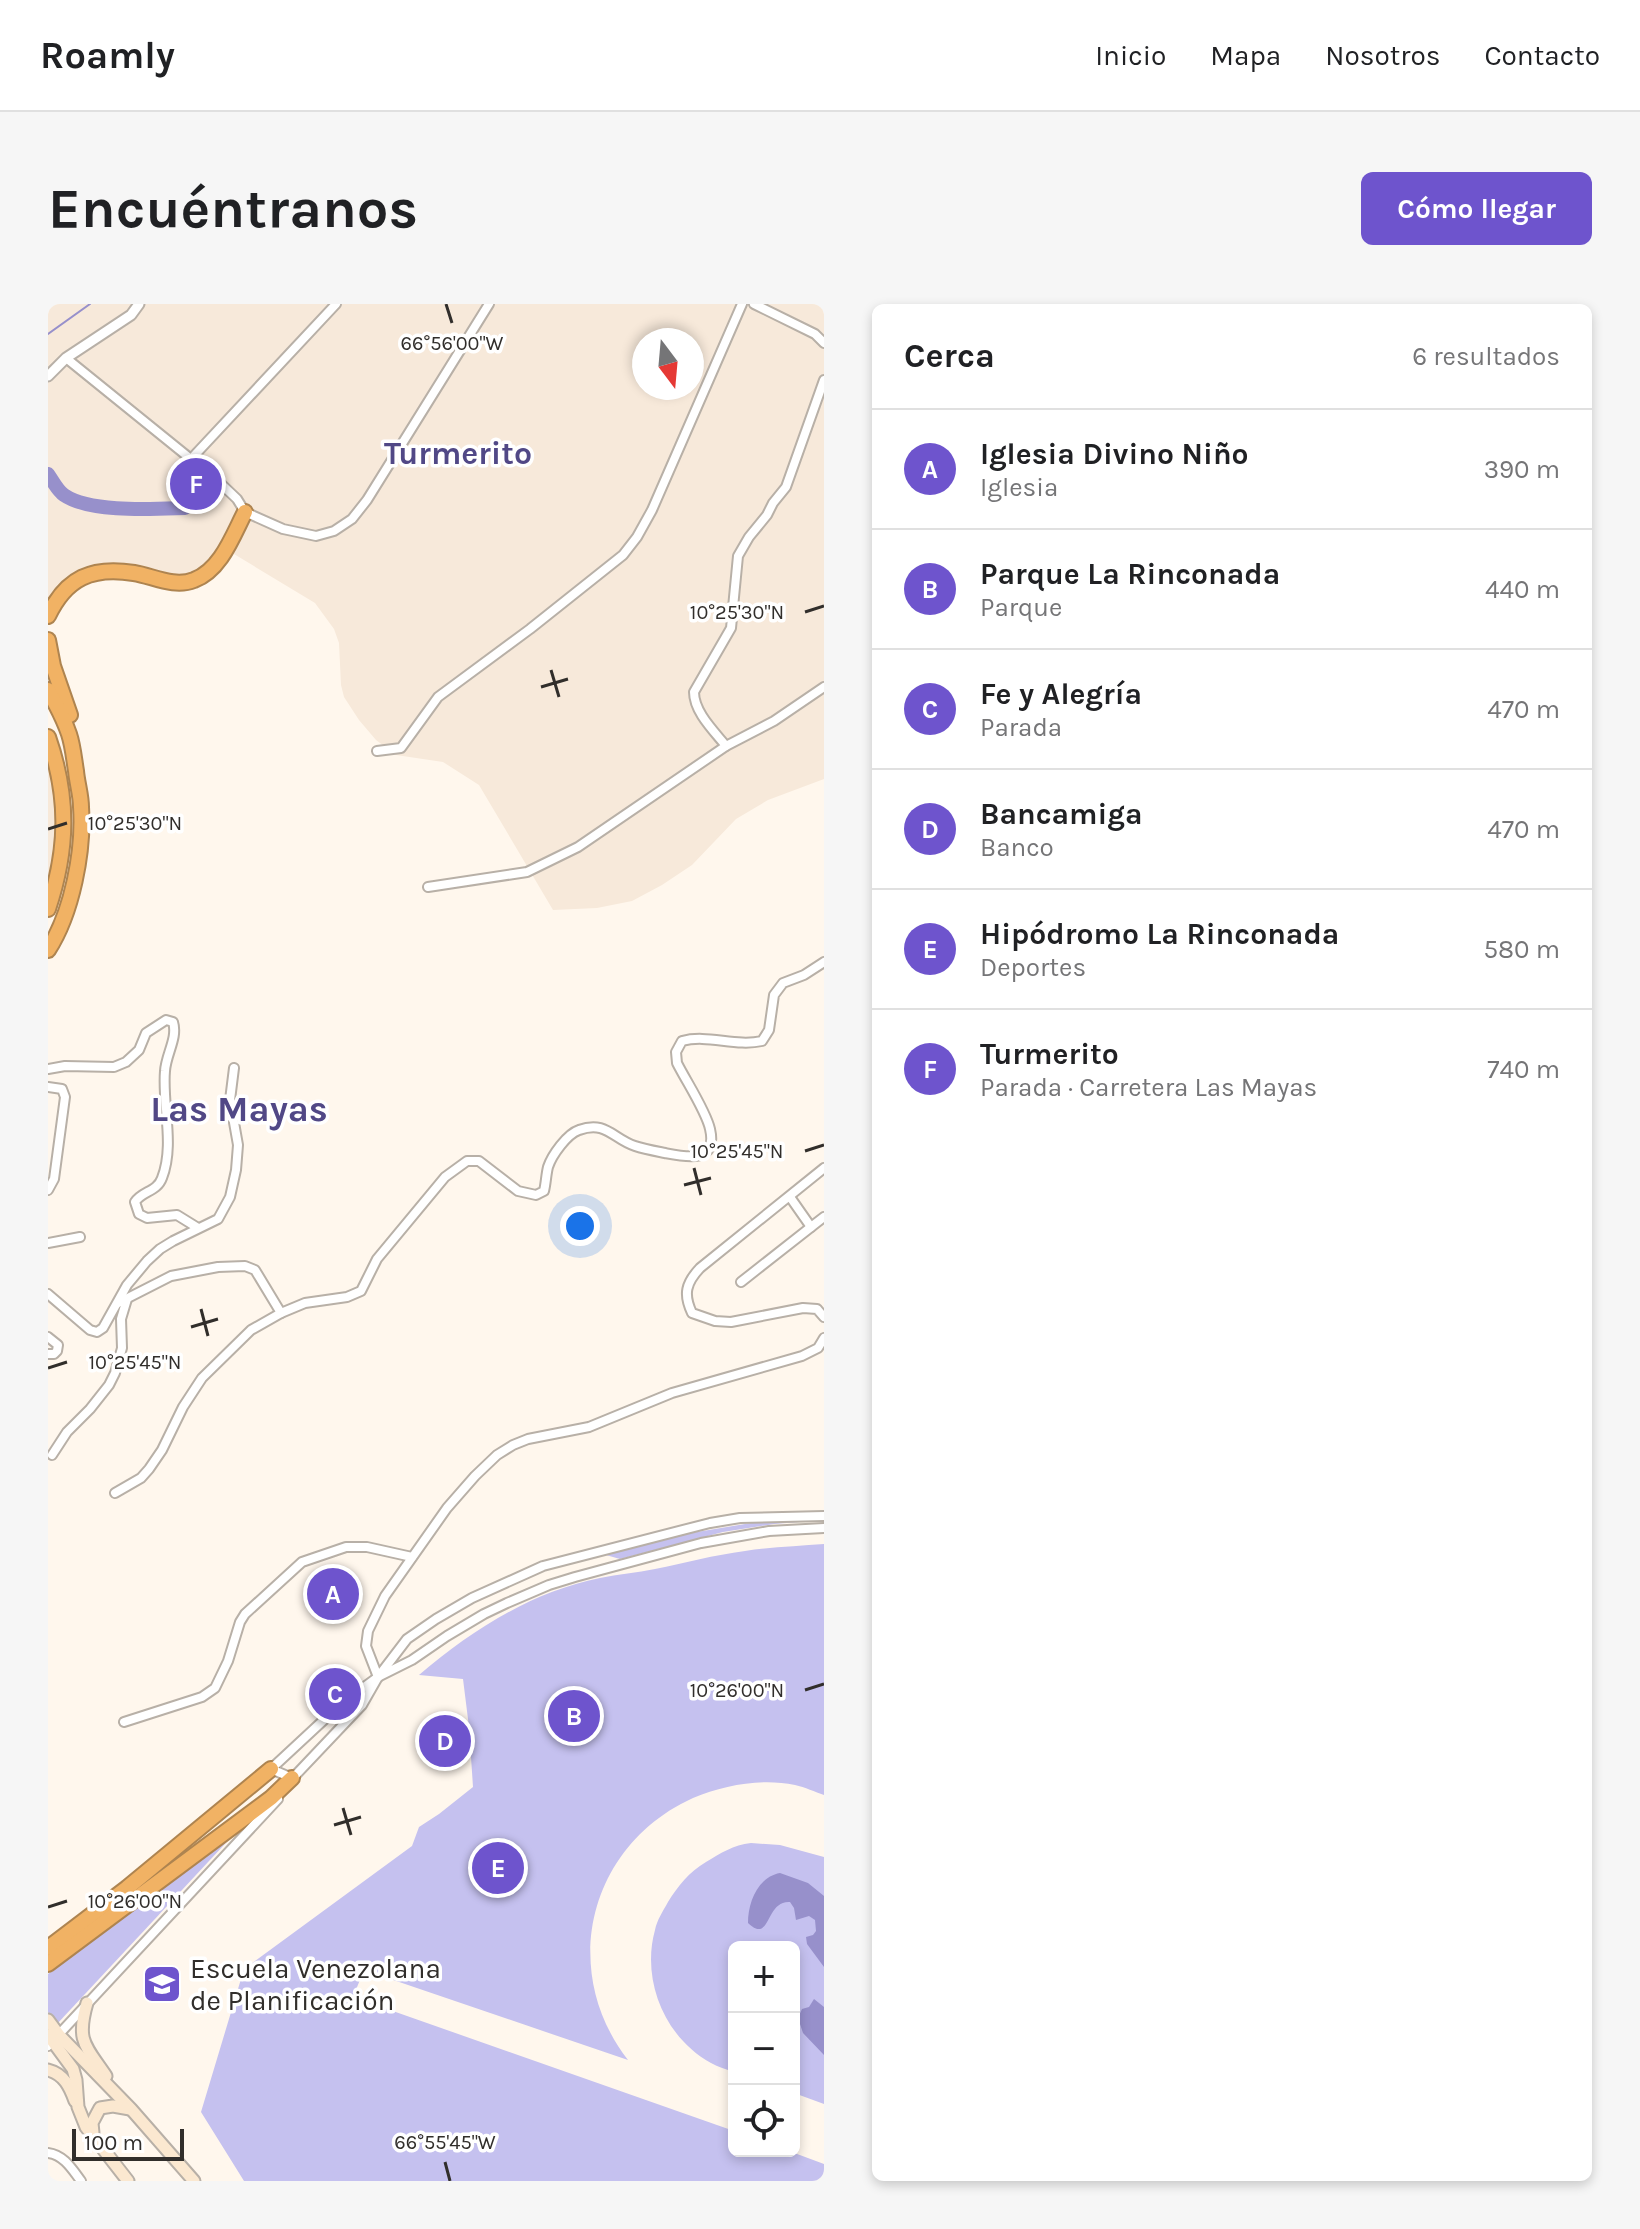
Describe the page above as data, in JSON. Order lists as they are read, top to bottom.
{
  "districts": ["Turmerito", "Las Mayas"],
  "places": {
    "school or university": ["Escuela Venezolana de Planificación"]
  },
  "scale_bar": "100 m",
  "north": "bottom",
  "page": {
    "header": "Roamly",
    "nav": [
      "Inicio",
      "Mapa",
      "Nosotros",
      "Contacto"
    ],
    "buttons": "Cómo llegar",
    "title": "Encuéntranos",
    "heading": ["Cerca", "6 resultados"],
    "list": [
      {
        "mark": "A",
        "name": "Iglesia Divino Niño",
        "note": "Iglesia",
        "value": "390 m"
      },
      {
        "mark": "B",
        "name": "Parque La Rinconada",
        "note": "Parque",
        "value": "440 m"
      },
      {
        "mark": "C",
        "name": "Fe y Alegría",
        "note": "Parada",
        "value": "470 m"
      },
      {
        "mark": "D",
        "name": "Bancamiga",
        "note": "Banco",
        "value": "470 m"
      },
      {
        "mark": "E",
        "name": "Hipódromo La Rinconada",
        "note": "Deportes",
        "value": "580 m"
      },
      {
        "mark": "F",
        "name": "Turmerito",
        "note": "Parada · Carretera Las Mayas",
        "value": "740 m"
      }
    ],
    "pins": [
      "F",
      "A",
      "C",
      "B",
      "D",
      "E"
    ],
    "map_buttons": ["+", "−"],
    "scale": "100 m"
  },
  "coordinates": [
    "66°56'00\"W",
    "10°25'30\"N",
    "10°25'45\"N",
    "10°26'00\"N",
    "66°55'45\"W"
  ]
}
